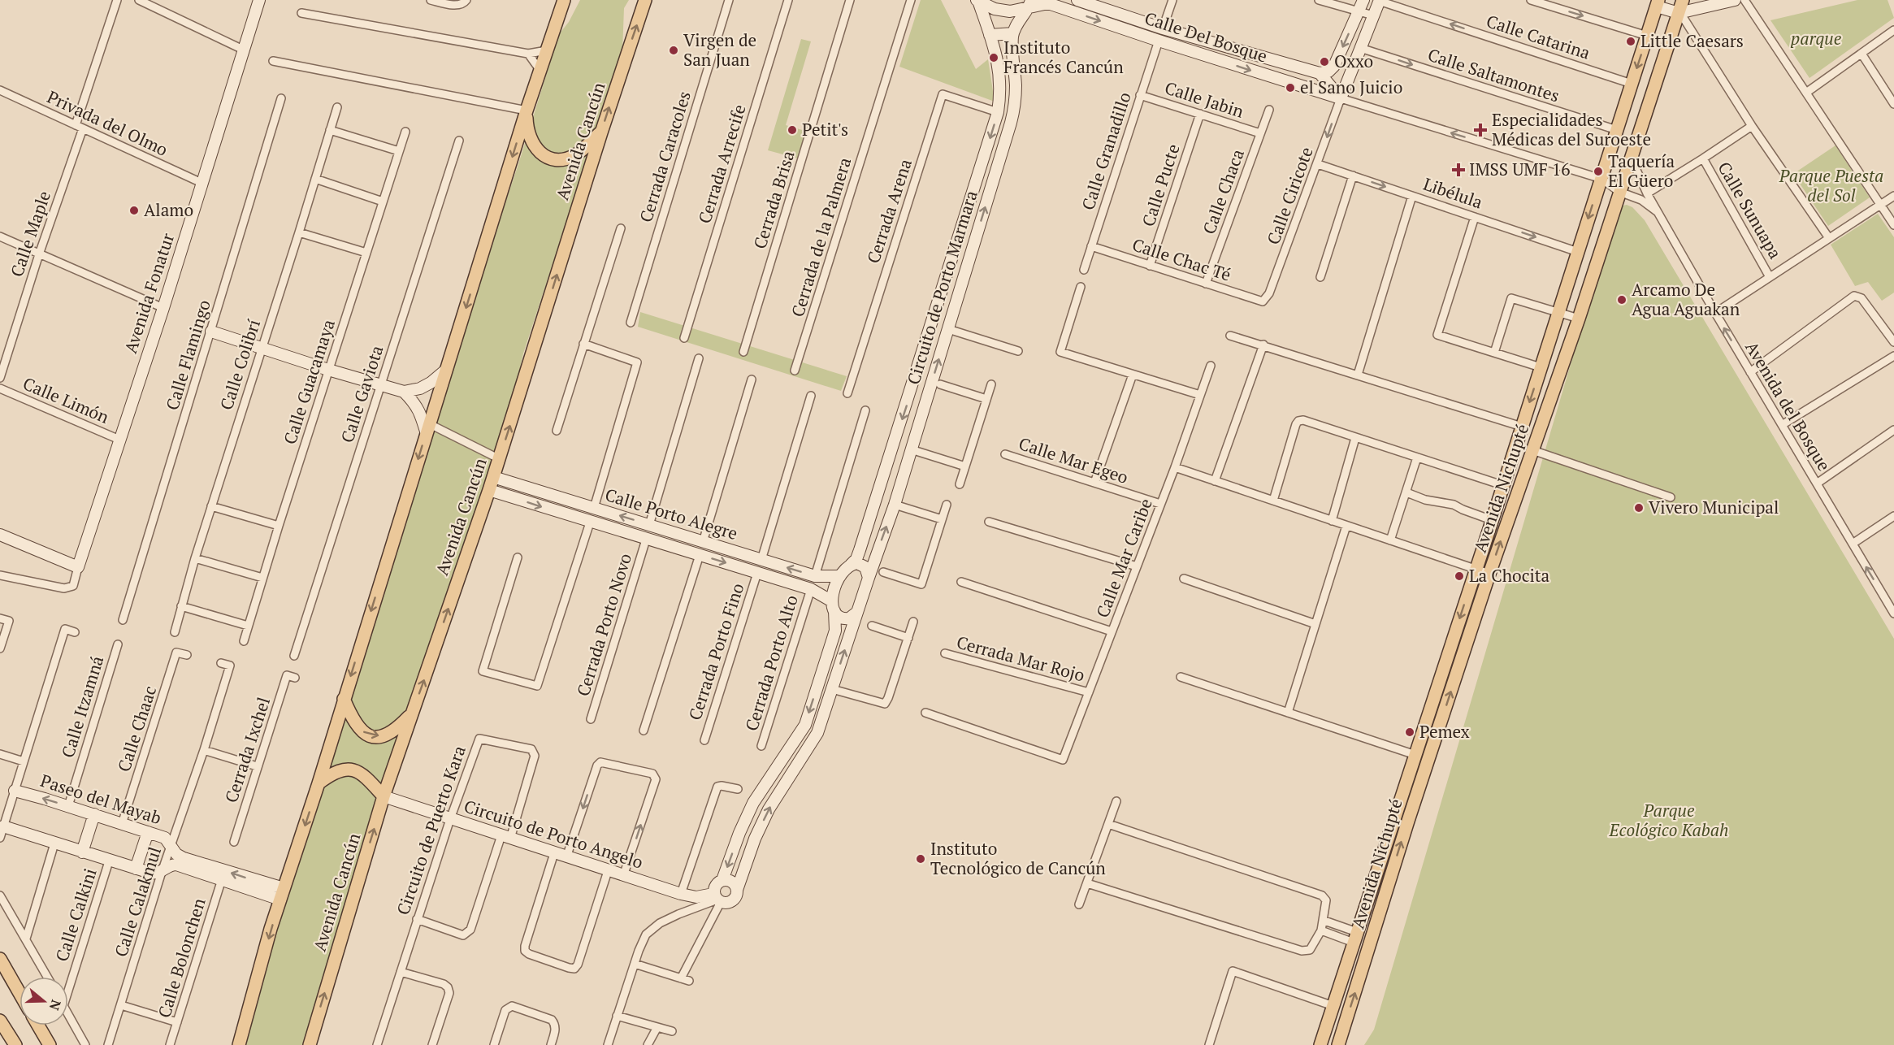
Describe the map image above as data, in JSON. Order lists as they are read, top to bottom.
{
  "streets": {
    "main road": ["Avenida Cancún", "Avenida Nichupté"],
    "street": [
      "Calle Del Bosque",
      "Calle Catarina",
      "Calle Saltamontes",
      "Calle Jabin",
      "Privada del Olmo",
      "Calle Granadillo",
      "Cerrada Caracoles",
      "Cerrada Arrecife",
      "Calle Pucte",
      "Calle Chaca",
      "Libélula",
      "Calle Ciricote",
      "Cerrada Brisa",
      "Calle Sunuapa",
      "Cerrada Arena",
      "Calle Maple",
      "Cerrada de la Palmera",
      "Calle Chac Té",
      "Circuito de Porto Marmara",
      "Avenida Fonatur",
      "Calle Flamingo",
      "Calle Colibrí",
      "Calle Guacamaya",
      "Calle Gaviota",
      "Calle Limón",
      "Avenida del Bosque",
      "Calle Mar Egeo",
      "Calle Porto Alegre",
      "Calle Mar Caribe",
      "Cerrada Porto Novo",
      "Cerrada Porto Fino",
      "Cerrada Mar Rojo",
      "Cerrada Porto Alto",
      "Calle Itzamná",
      "Calle Chaac",
      "Cerrada Ixchel",
      "Paseo del Mayab",
      "Circuito de Puerto Kara",
      "Circuito de Porto Angelo",
      "Calle Calakmul",
      "Calle Calkini",
      "Calle Bolonchen"
    ]
  },
  "crossings": [
    ["Calle Del Bosque", "Calle Granadillo"],
    ["Calle Del Bosque", "Calle Ciricote"],
    ["Calle Del Bosque", "Circuito de Porto Marmara"],
    ["Calle Del Bosque", "Avenida del Bosque"],
    ["Calle Catarina", "Avenida Nichupté"],
    ["Calle Saltamontes", "Avenida Nichupté"],
    ["Calle Jabin", "Calle Granadillo"],
    ["Calle Jabin", "Calle Pucte"],
    ["Calle Jabin", "Calle Chaca"],
    ["Privada del Olmo", "Calle Maple"],
    ["Privada del Olmo", "Avenida Fonatur"],
    ["Avenida Cancún", "Calle Porto Alegre"],
    ["Avenida Cancún", "Circuito de Porto Angelo"],
    ["Calle Granadillo", "Calle Chac Té"],
    ["Calle Pucte", "Calle Chac Té"],
    ["Calle Chaca", "Calle Chac Té"],
    ["Libélula", "Calle Ciricote"],
    ["Libélula", "Avenida Nichupté"],
    ["Calle Ciricote", "Calle Chac Té"],
    ["Calle Ciricote", "Avenida del Bosque"],
    ["Cerrada Arena", "Circuito de Porto Marmara"],
    ["Circuito de Porto Marmara", "Calle Porto Alegre"],
    ["Circuito de Porto Marmara", "Circuito de Porto Angelo"],
    ["Avenida Fonatur", "Calle Limón"],
    ["Avenida del Bosque", "Avenida Nichupté"],
    ["Calle Mar Egeo", "Calle Mar Caribe"],
    ["Calle Porto Alegre", "Cerrada Porto Novo"],
    ["Calle Porto Alegre", "Cerrada Porto Fino"],
    ["Calle Porto Alegre", "Cerrada Porto Alto"],
    ["Calle Mar Caribe", "Cerrada Mar Rojo"],
    ["Calle Itzamná", "Paseo del Mayab"],
    ["Calle Chaac", "Paseo del Mayab"],
    ["Paseo del Mayab", "Calle Calakmul"],
    ["Circuito de Puerto Kara", "Circuito de Porto Angelo"]
  ],
  "one_way": ["Calle Saltamontes", "Libélula", "Avenida del Bosque"],
  "parks": ["parque", "Parque Puesta del Sol", "Parque Ecológico Kabah"],
  "places": {
    "other": [
      "Little Caesars",
      "Virgen de San Juan",
      "Instituto Francés Cancún",
      "Oxxo",
      "el Sano Juicio",
      "Petit's",
      "Taquería El Güero",
      "Alamo",
      "Arcamo De Agua Aguakan",
      "Vivero Municipal",
      "La Chocita",
      "Pemex",
      "Instituto Tecnológico de Cancún"
    ],
    "health": ["Especialidades Médicas del Suroeste", "IMSS UMF 16"]
  },
  "north": "right"
}
